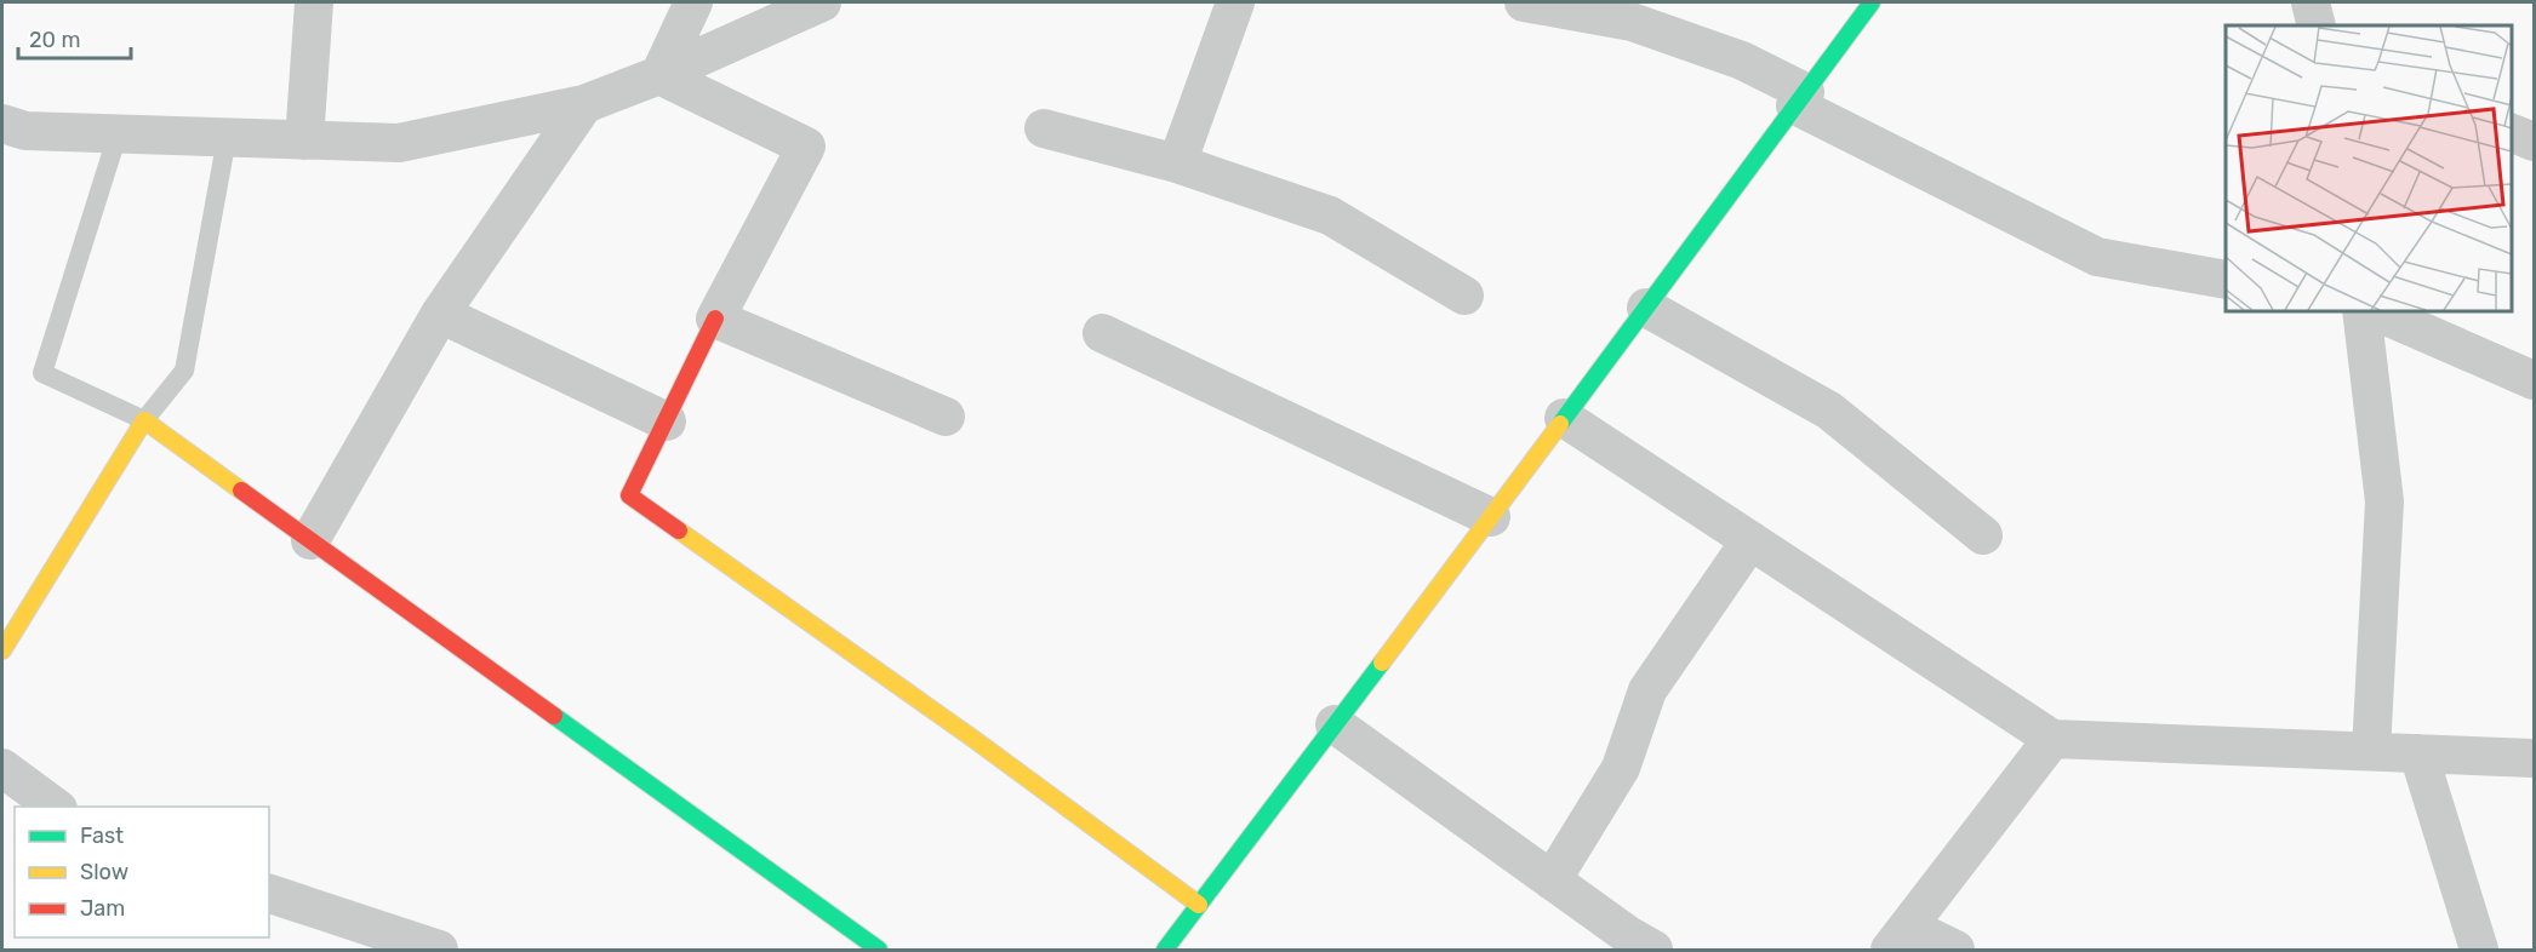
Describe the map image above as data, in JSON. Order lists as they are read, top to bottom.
{
  "legend": ["Fast", "Slow", "Jam"],
  "scale_bar": "20 m"
}
